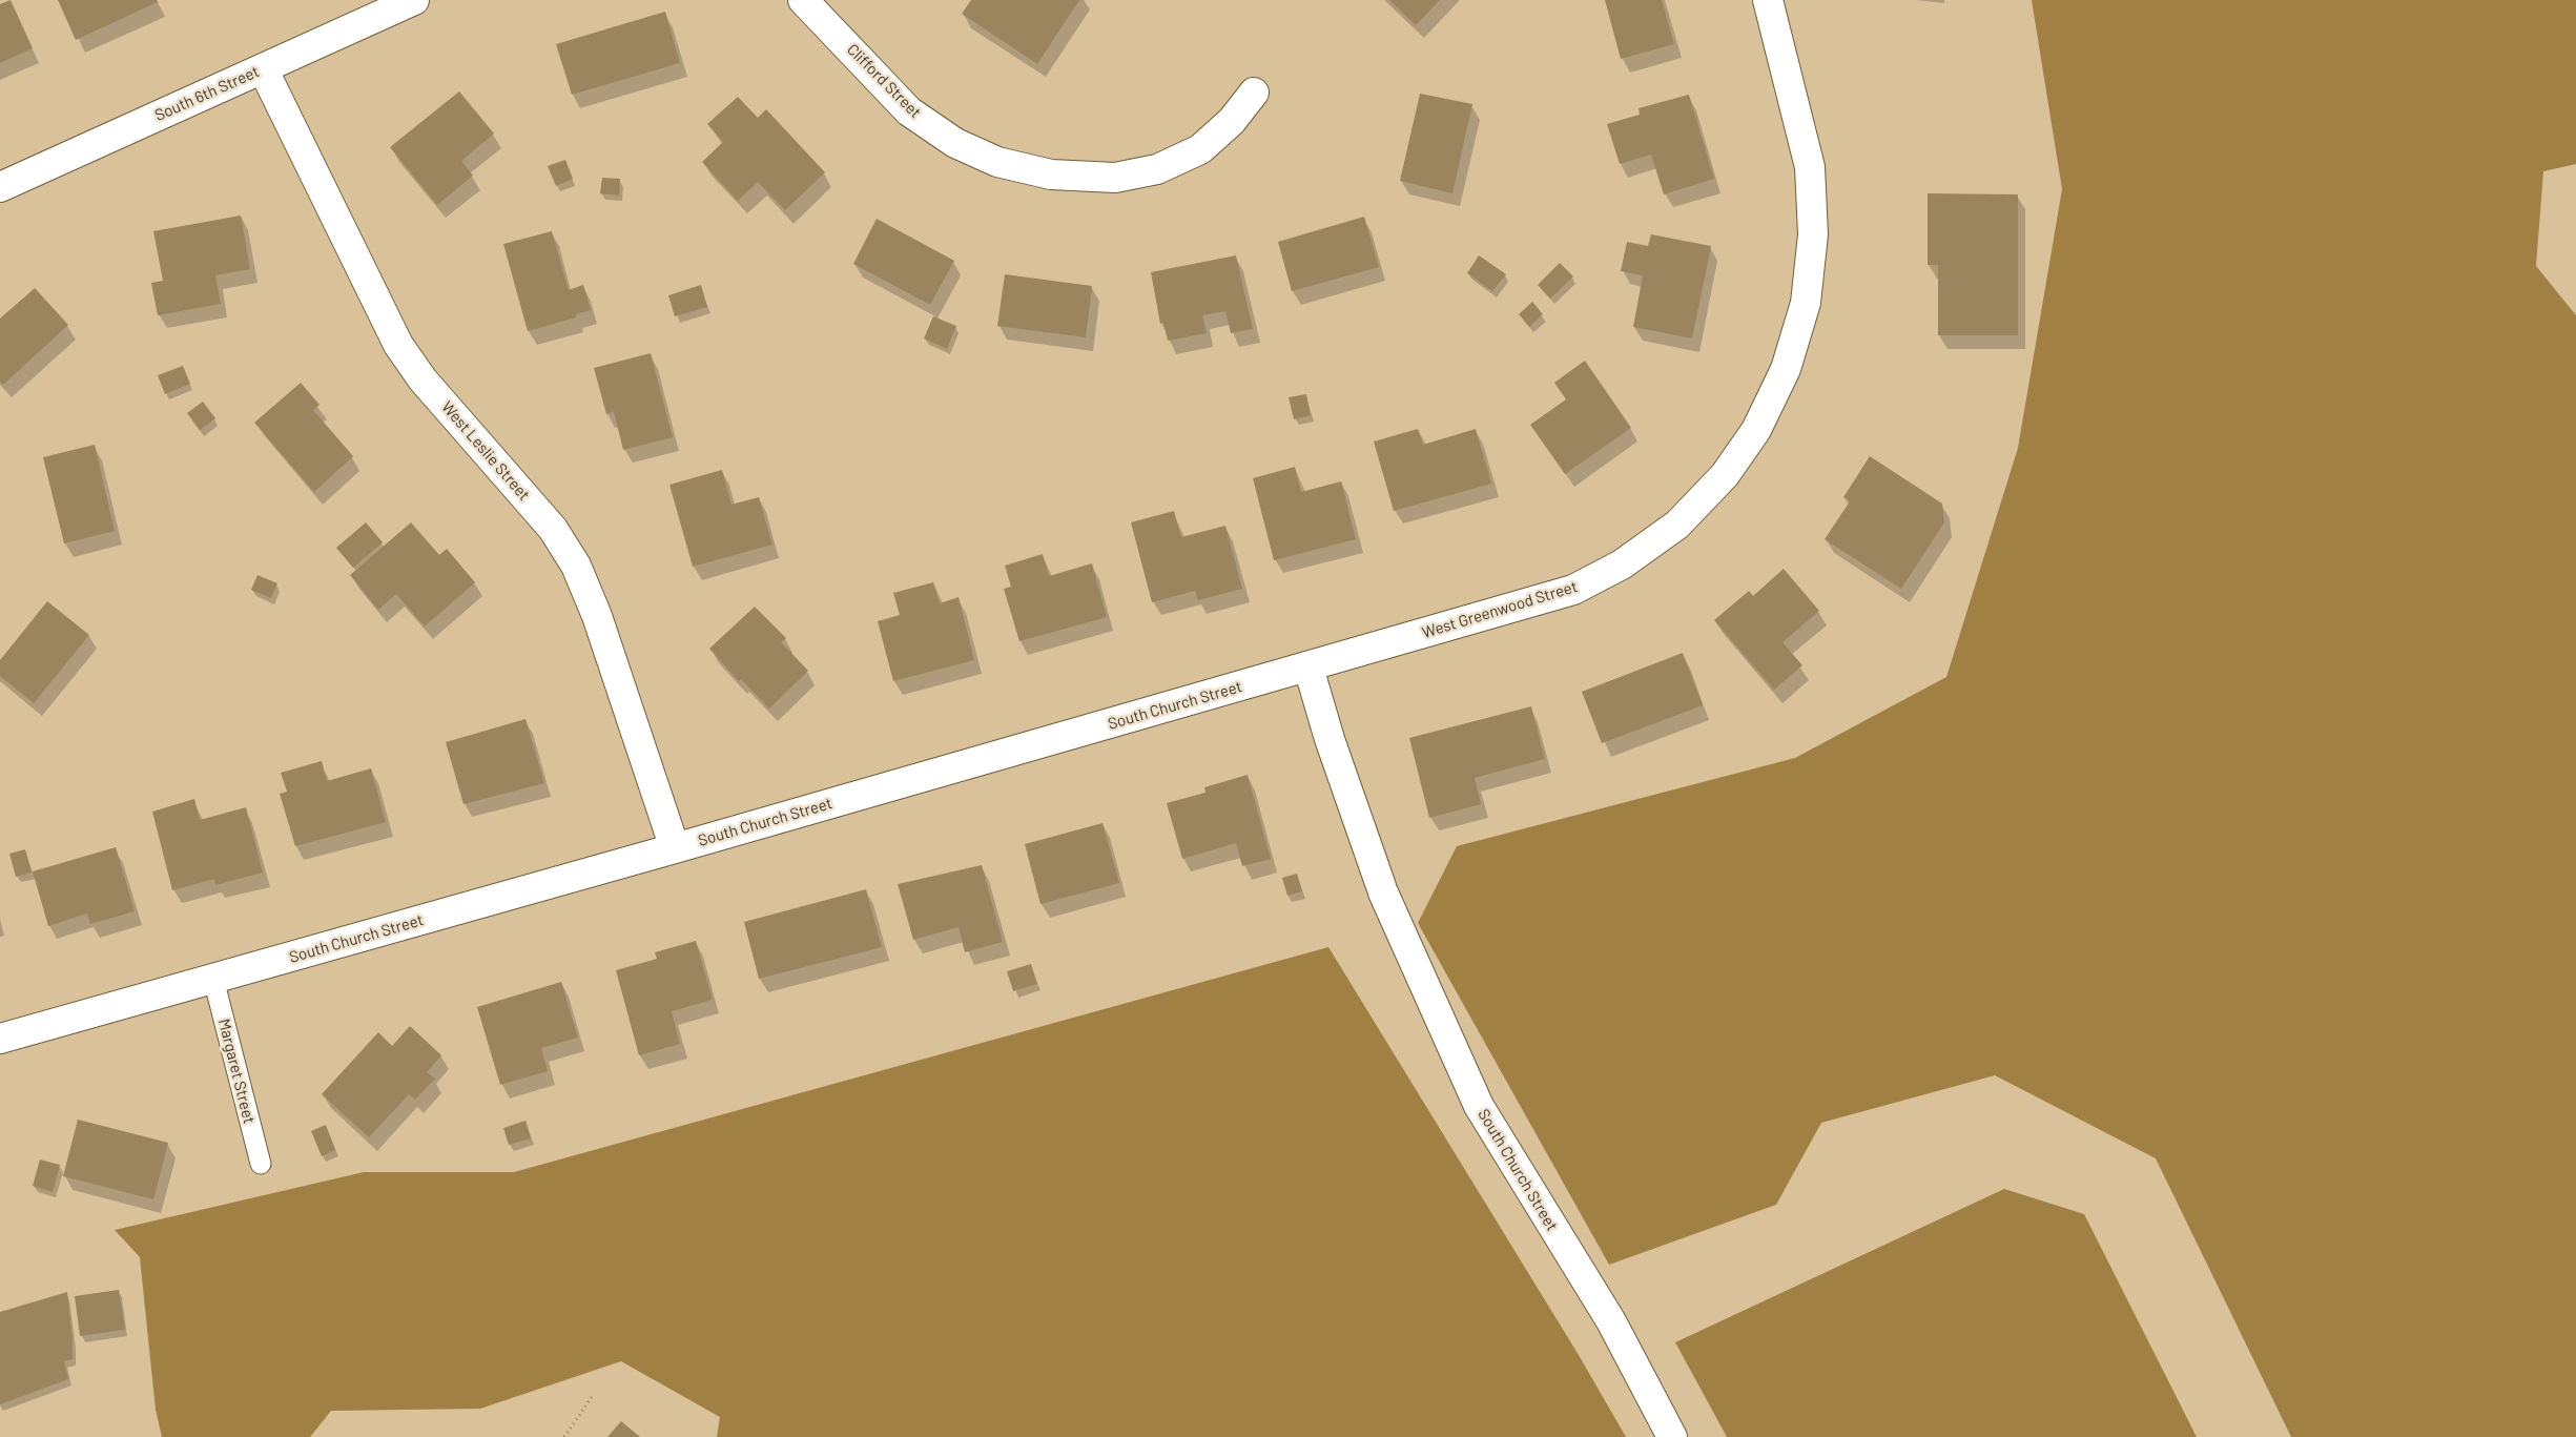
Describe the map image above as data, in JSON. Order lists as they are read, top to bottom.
{
  "streets": {
    "street": [
      "Clifford Street",
      "South 6th Street",
      "West Leslie Street",
      "West Greenwood Street",
      "South Church Street"
    ],
    "lane": ["Margaret Street"]
  },
  "crossings": [
    ["South 6th Street", "West Leslie Street"],
    ["West Leslie Street", "South Church Street"],
    ["West Greenwood Street", "South Church Street"],
    ["South Church Street", "Margaret Street"]
  ]
}
